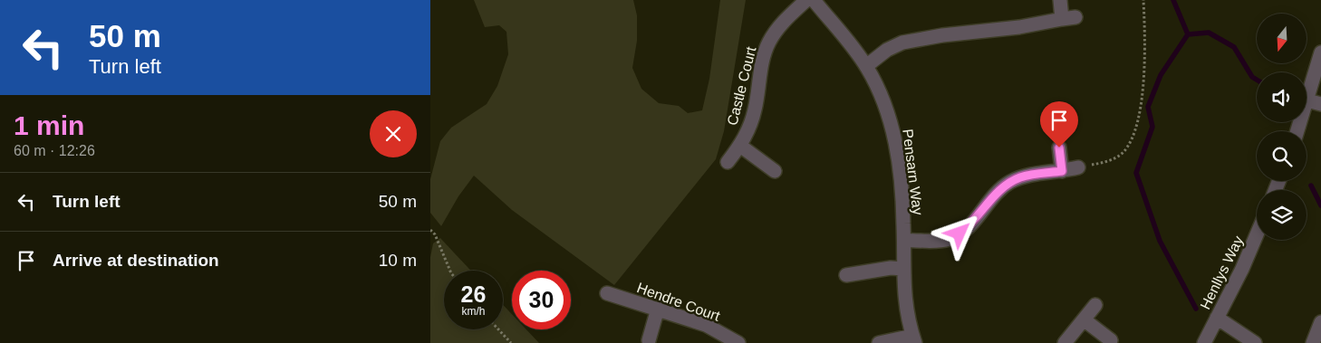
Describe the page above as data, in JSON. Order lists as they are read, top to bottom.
{
  "streets": {
    "street": [
      "Castle Court",
      "Pensarn Way",
      "Henllys Way",
      "Hendre Court"
    ]
  },
  "north": "bottom",
  "page": {
    "turn": ["50 m", "Turn left"],
    "heading": ["1 min", "60 m · 12:26"],
    "list": [
      {
        "name": "Turn left",
        "value": "50 m"
      },
      {
        "name": "Arrive at destination",
        "value": "10 m"
      }
    ],
    "speed": "26 km/h",
    "limit": "30"
  }
}
